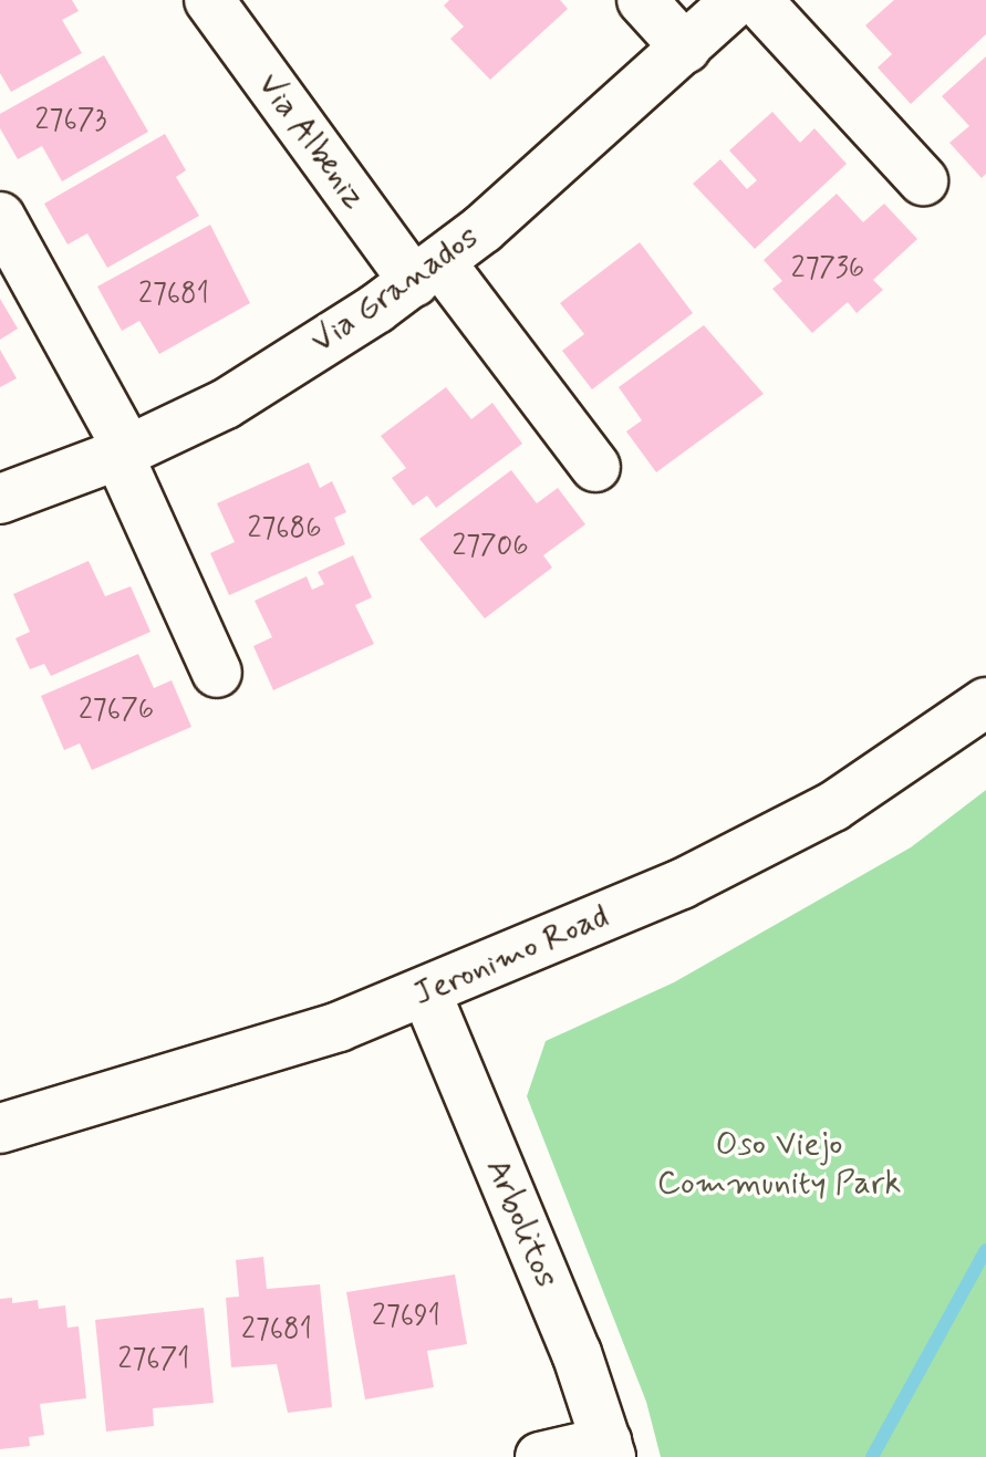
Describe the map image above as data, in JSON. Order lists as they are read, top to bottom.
{
  "streets": {
    "street": [
      "Via Albeniz",
      "Via Granados",
      "Jeronimo Road",
      "Arbolitos"
    ]
  },
  "crossings": [
    ["Via Albeniz", "Via Granados"],
    ["Jeronimo Road", "Arbolitos"]
  ],
  "parks": ["Oso Viejo Community Park"],
  "house_numbers": [
    "27673",
    "27736",
    "27681",
    "27686",
    "27706",
    "27676",
    "27691",
    "27681",
    "27671"
  ]
}
